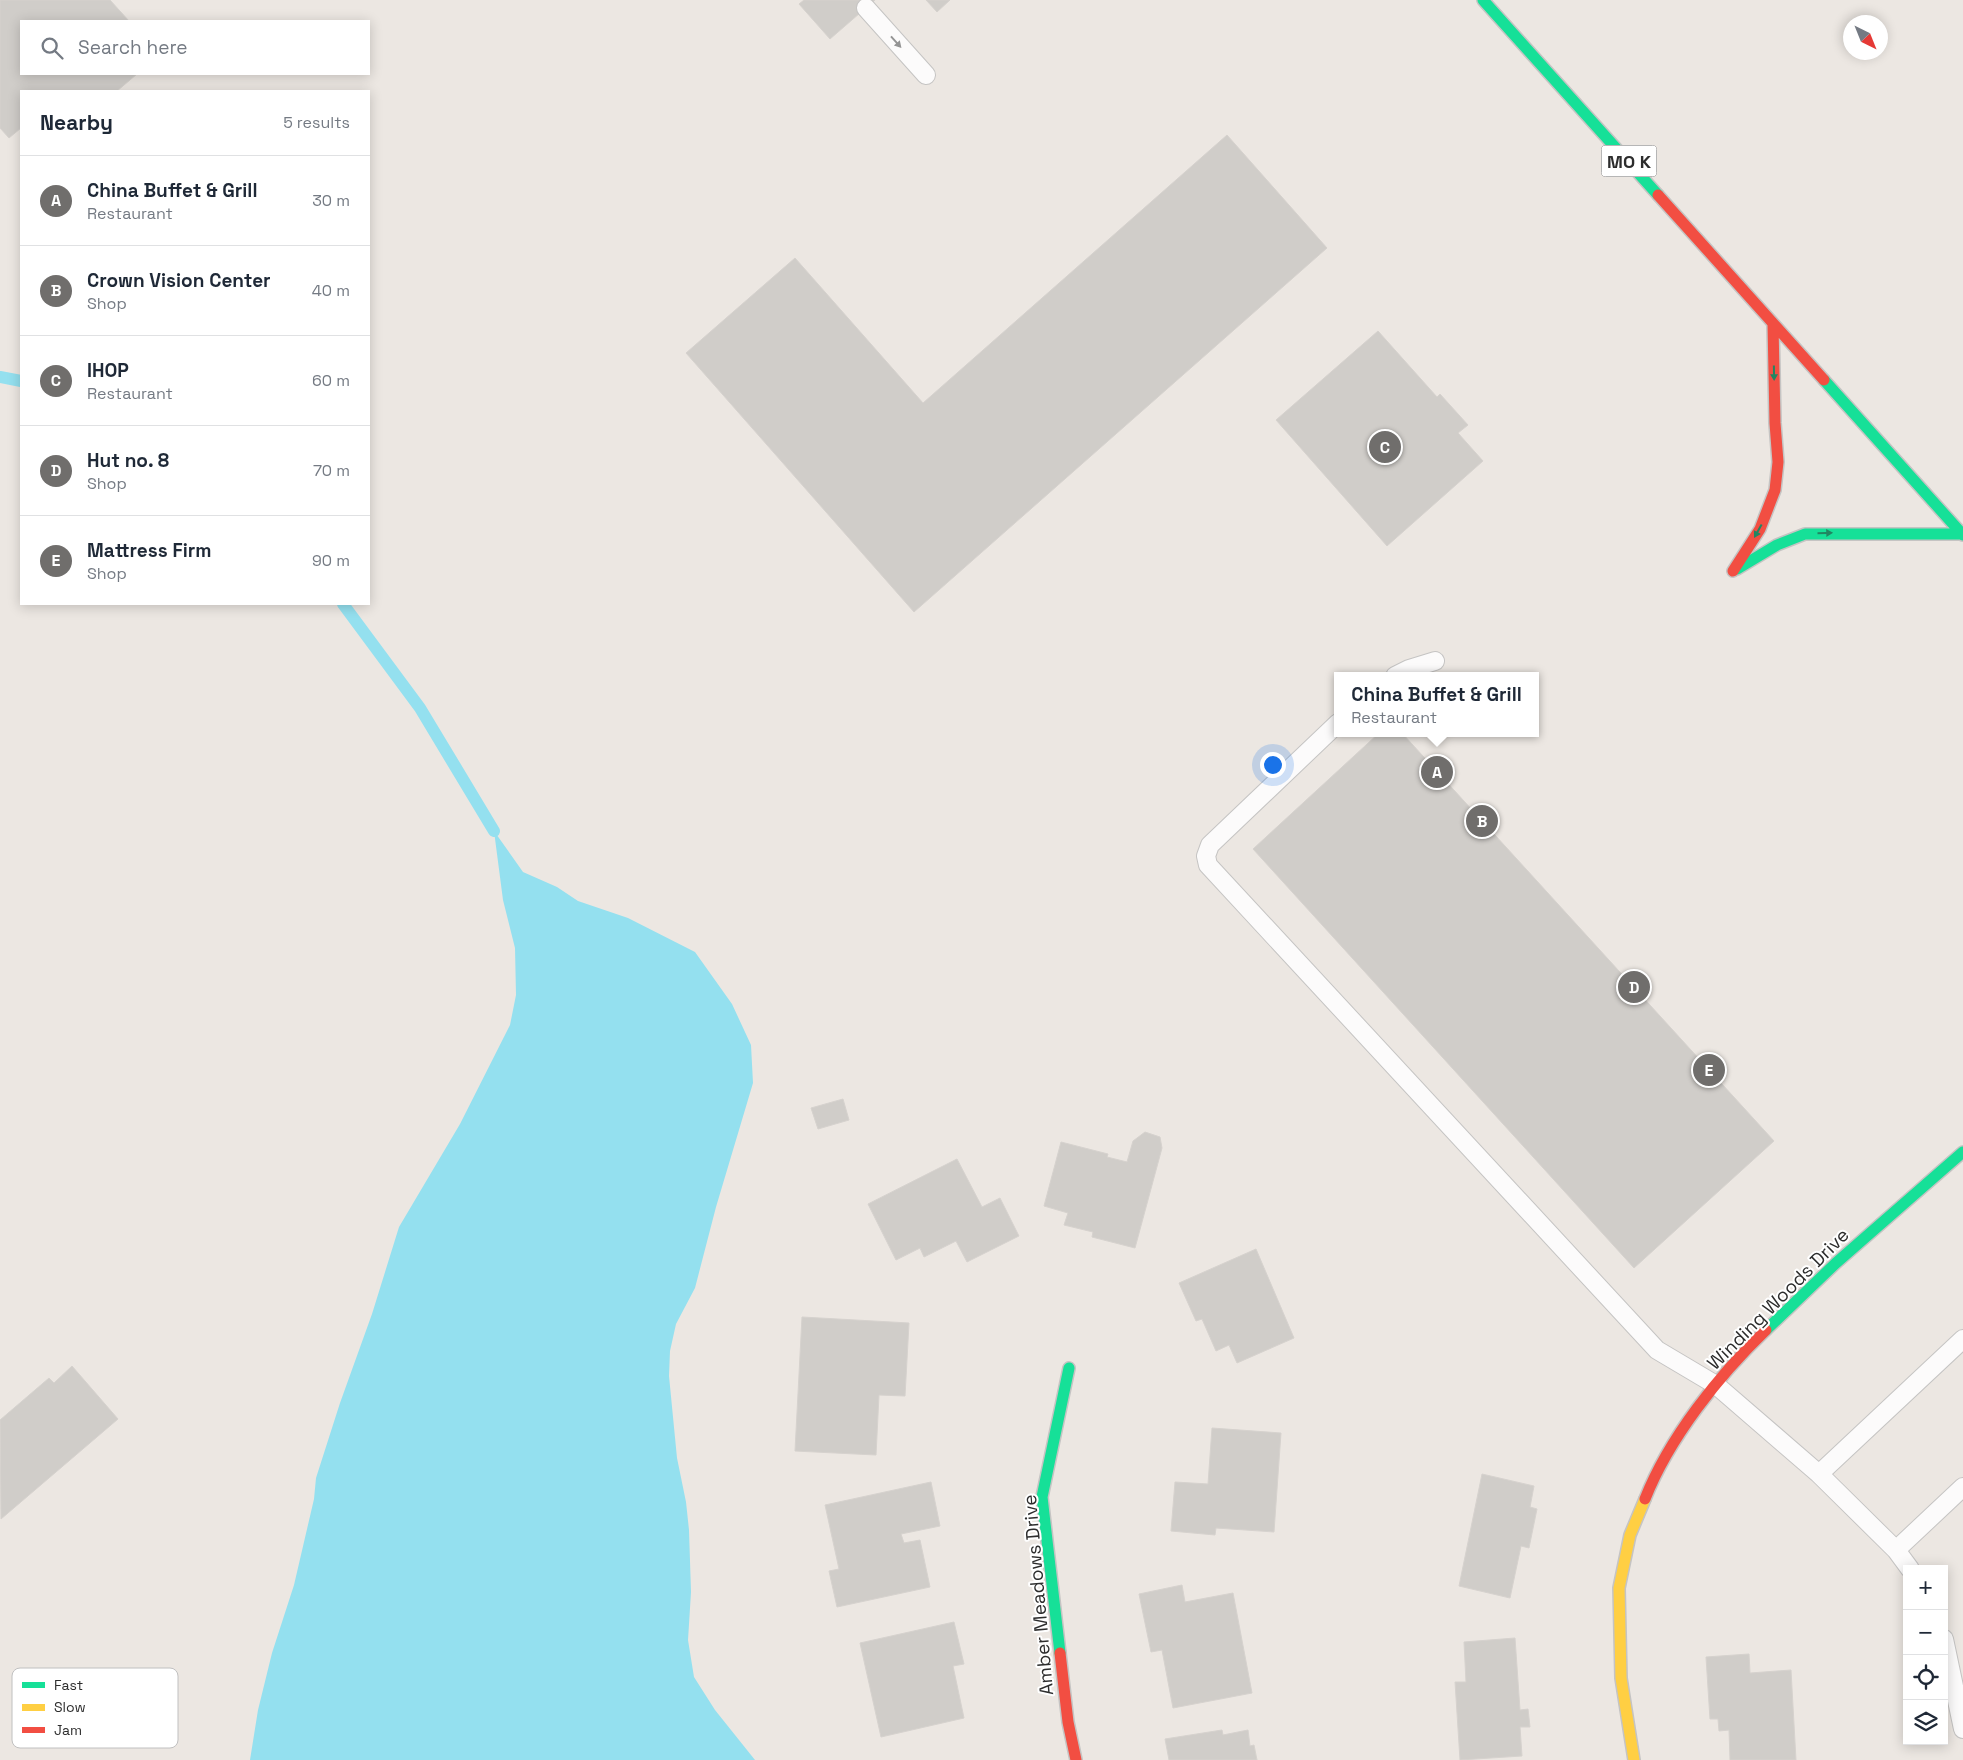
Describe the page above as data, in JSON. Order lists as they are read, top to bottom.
{
  "streets": {
    "main road": ["MO K", "Winding Woods Drive", "Amber Meadows Drive"]
  },
  "legend": ["Fast", "Slow", "Jam"],
  "north": "bottom right",
  "page": {
    "search": "Search here",
    "heading": ["Nearby", "5 results"],
    "list": [
      {
        "mark": "A",
        "name": "China Buffet & Grill",
        "note": "Restaurant",
        "value": "30 m"
      },
      {
        "mark": "B",
        "name": "Crown Vision Center",
        "note": "Shop",
        "value": "40 m"
      },
      {
        "mark": "C",
        "name": "IHOP",
        "note": "Restaurant",
        "value": "60 m"
      },
      {
        "mark": "D",
        "name": "Hut no. 8",
        "note": "Shop",
        "value": "70 m"
      },
      {
        "mark": "E",
        "name": "Mattress Firm",
        "note": "Shop",
        "value": "90 m"
      }
    ],
    "pins": [
      "C",
      "A",
      "B",
      "D",
      "E"
    ],
    "popup": ["China Buffet & Grill", "Restaurant"],
    "map_buttons": ["+", "−"]
  }
}
